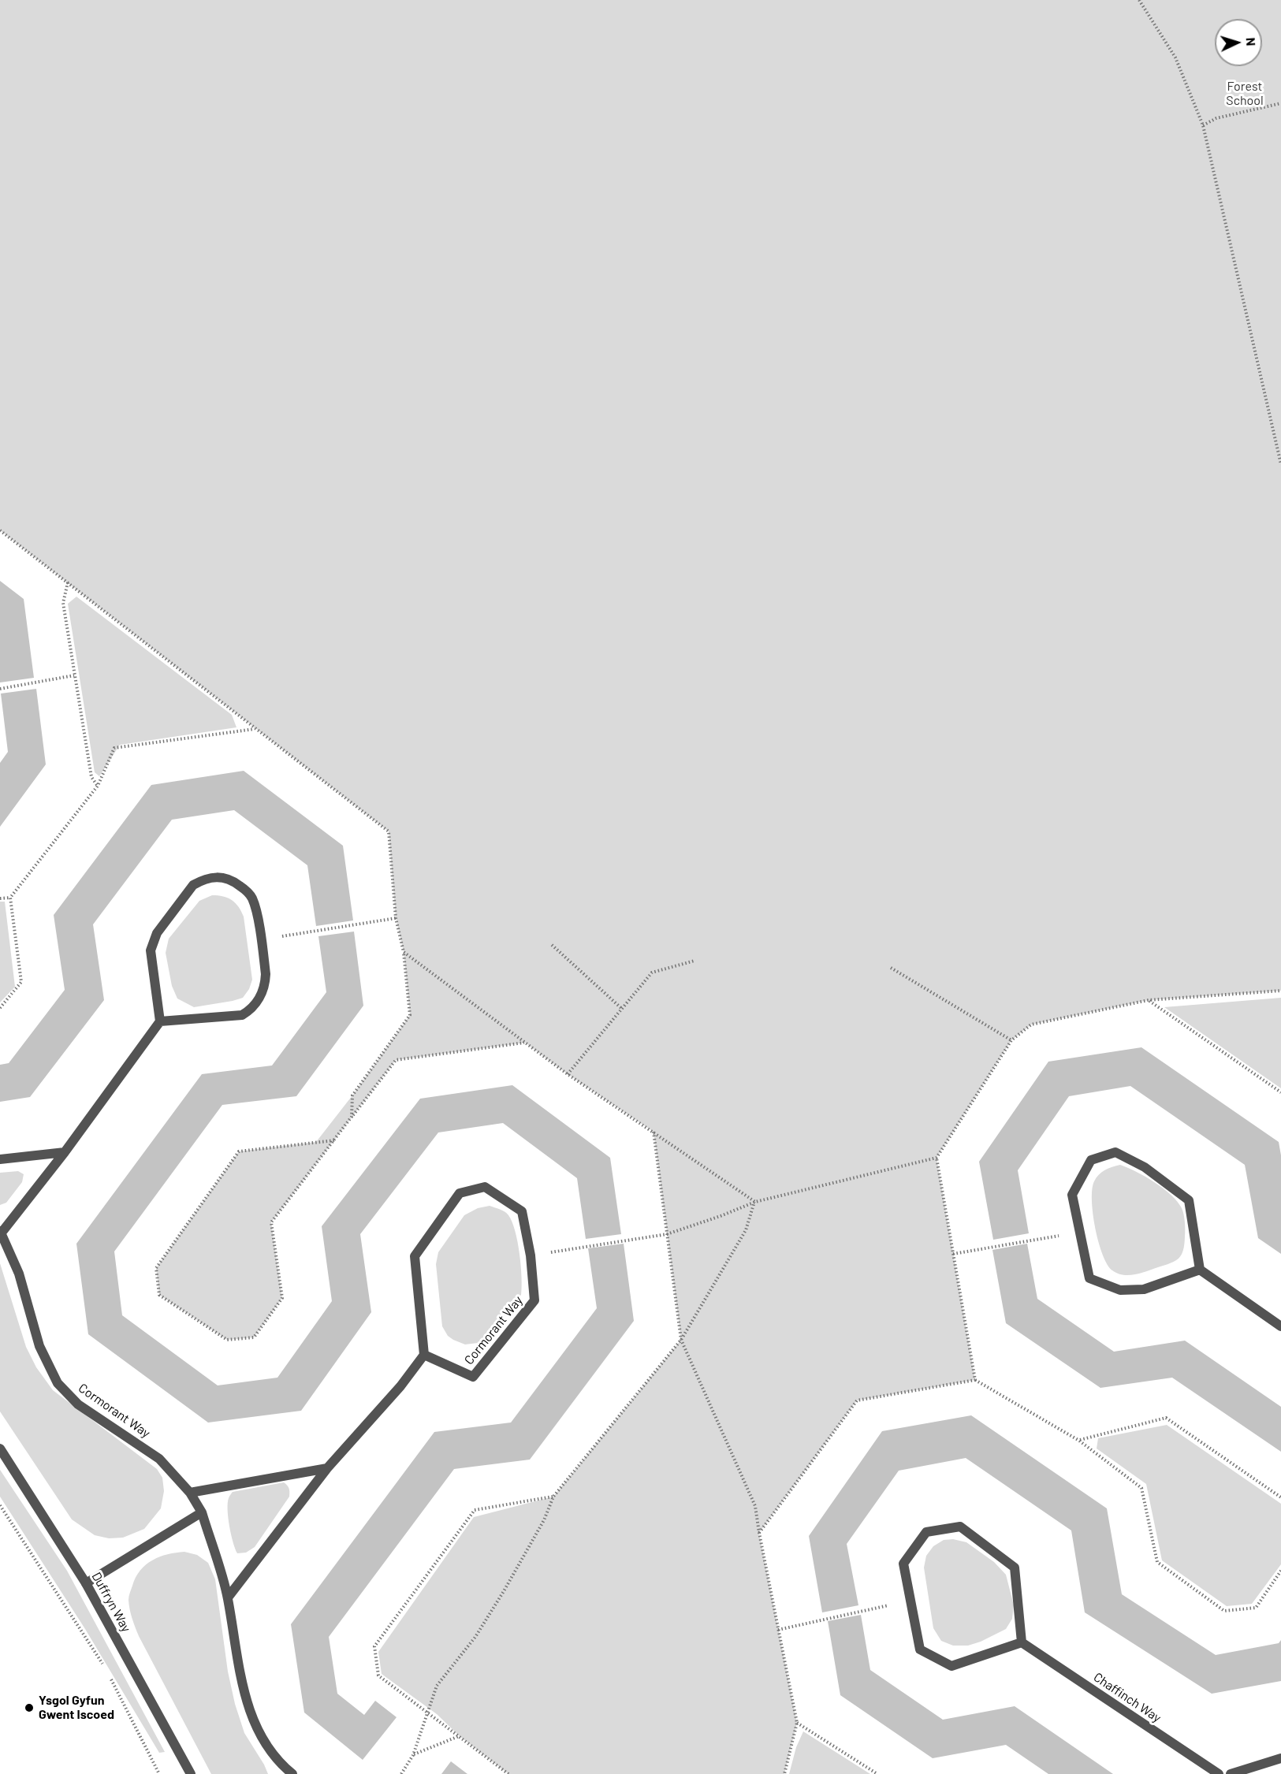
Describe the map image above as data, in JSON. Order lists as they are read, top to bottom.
{
  "streets": {
    "street": ["Cormorant Way", "Duffryn Way", "Chaffinch Way"]
  },
  "parks": ["Forest School"],
  "places": ["Ysgol Gyfun Gwent Iscoed"],
  "north": "right"
}
